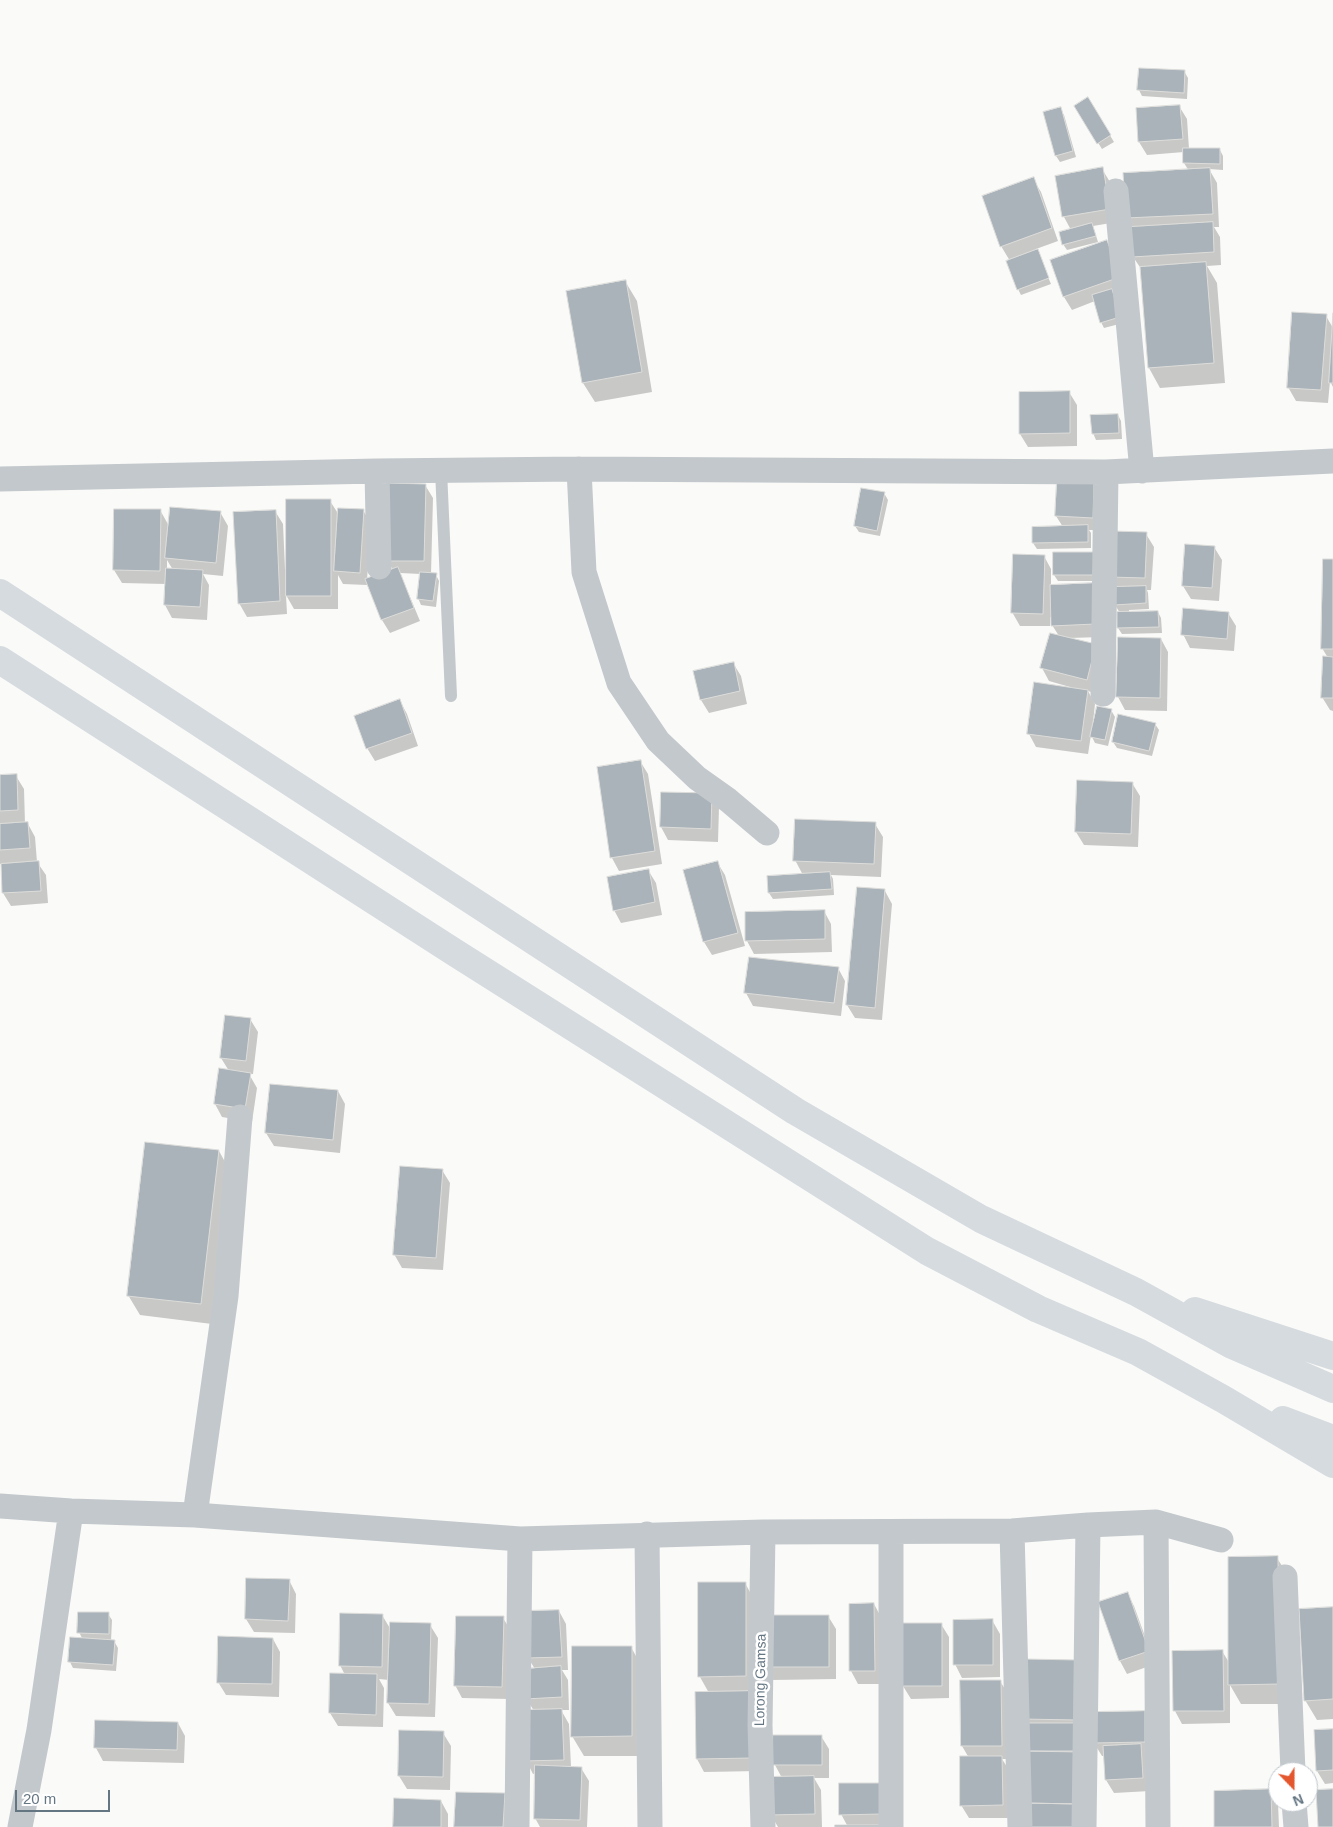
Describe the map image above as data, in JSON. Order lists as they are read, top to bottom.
{
  "streets": {
    "street": ["Lorong Gamsa"]
  },
  "scale_bar": "20 m",
  "north": "bottom"
}
